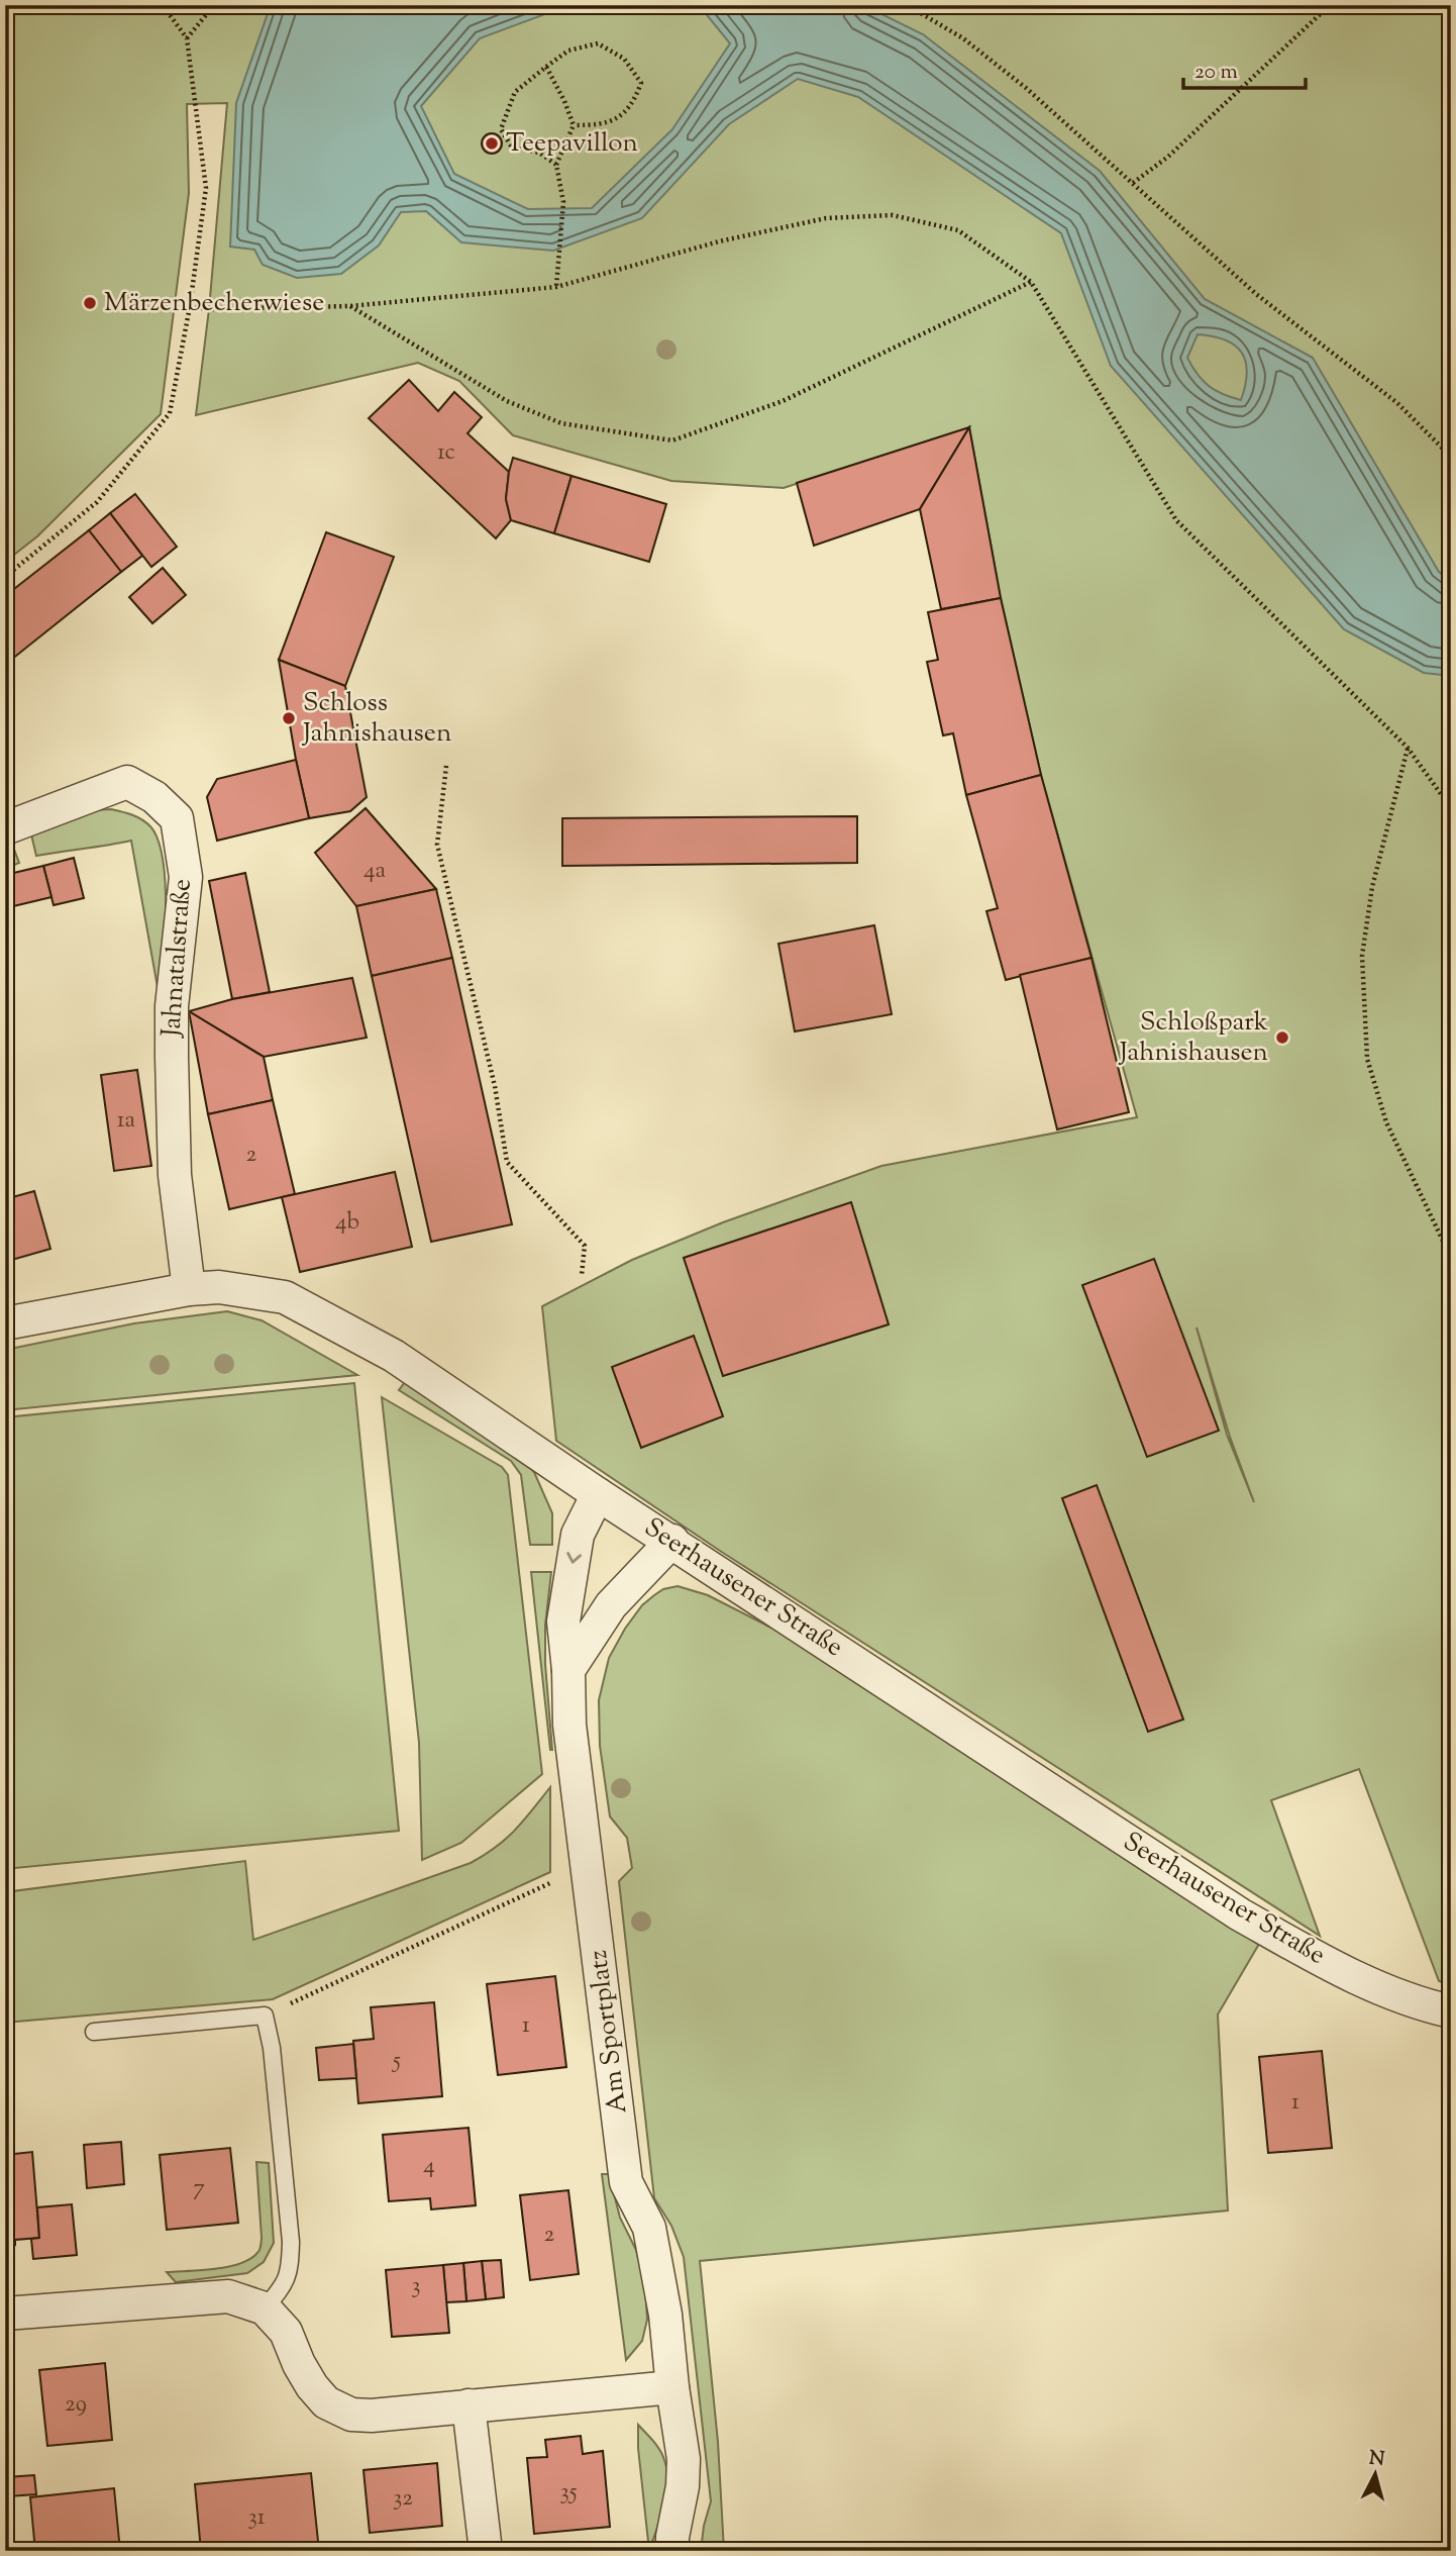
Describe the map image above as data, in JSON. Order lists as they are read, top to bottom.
{
  "streets": {
    "street": ["Jahnatalstraße", "Seerhausener Straße", "Am Sportplatz"]
  },
  "crossings": [
    ["Jahnatalstraße", "Seerhausener Straße"],
    ["Seerhausener Straße", "Am Sportplatz"]
  ],
  "places": [
    "Teepavillon",
    "Märzenbecherwiese",
    "Schloss Jahnishausen",
    "Schloßpark Jahnishausen"
  ],
  "house_numbers": [
    "1c",
    "4a",
    "1a",
    "2",
    "4b",
    "1",
    "5",
    "1",
    "4",
    "7",
    "2",
    "3",
    "29",
    "35",
    "32",
    "31"
  ],
  "scale_bar": "20 m",
  "north": "top"
}
